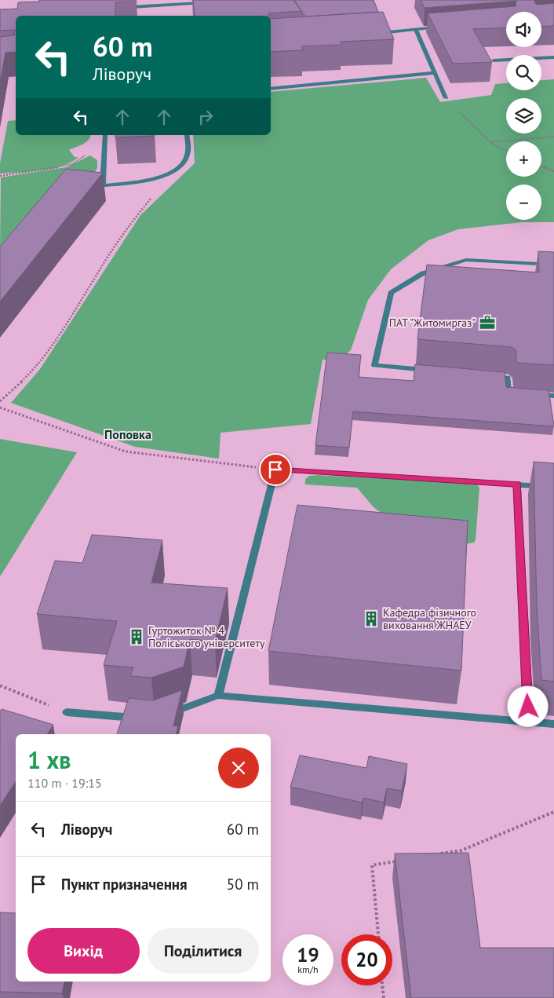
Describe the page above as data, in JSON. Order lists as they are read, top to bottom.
{
  "districts": ["Поповка"],
  "places": {
    "office": ["ПАТ \"Житомиргаз\""],
    "building": ["Кафедра фізичного виховання ЖНАЕУ", "Гуртожиток № 4 Поліського університету"]
  },
  "page": {
    "map_buttons": ["+", "−"],
    "turn": ["60 m", "Ліворуч"],
    "heading": ["1 хв", "110 m · 19:15"],
    "list": [
      {
        "name": "Ліворуч",
        "value": "60 m"
      },
      {
        "name": "Пункт призначення",
        "value": "50 m"
      }
    ],
    "buttons": ["Вихід", "Поділитися"],
    "speed": "19 km/h",
    "limit": "20"
  }
}
